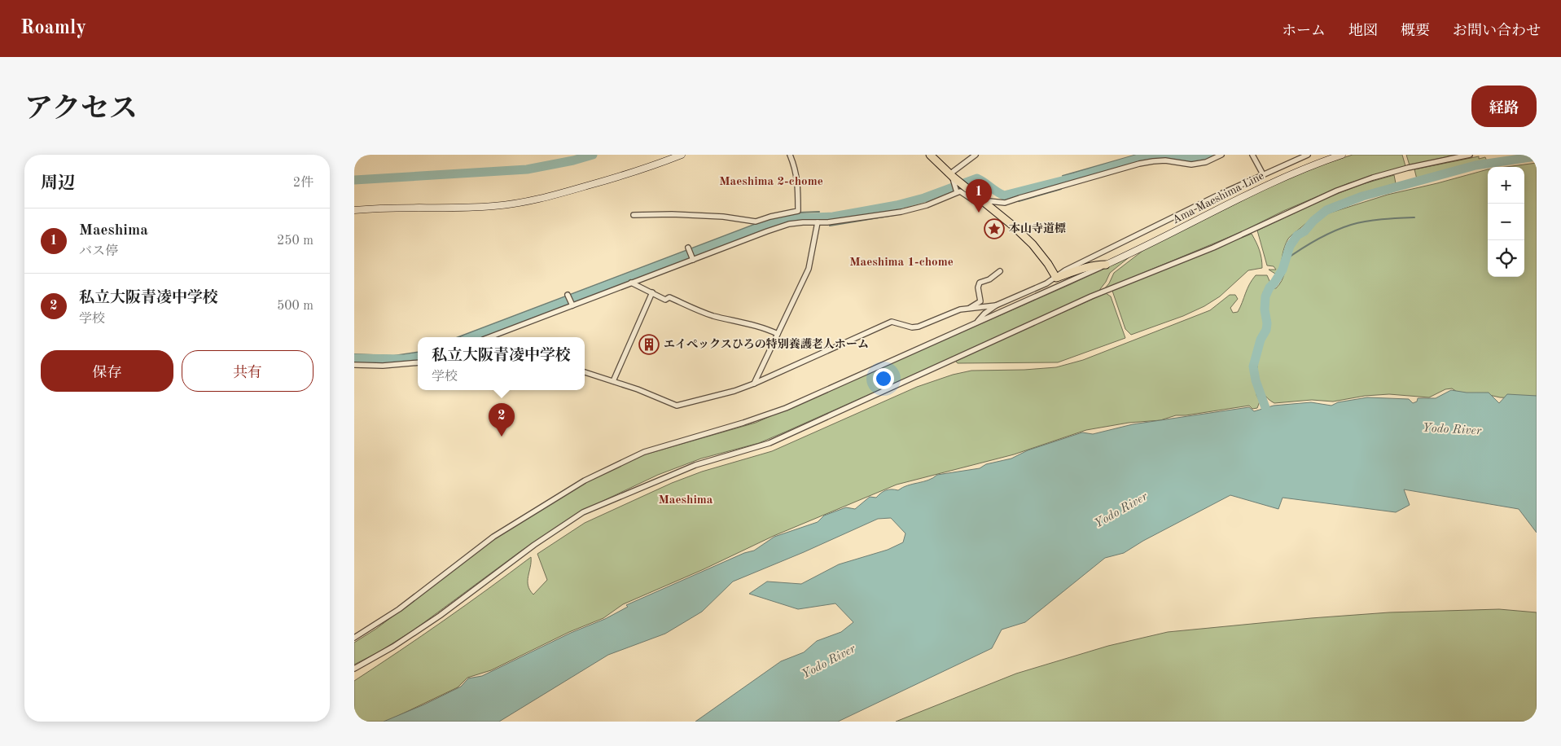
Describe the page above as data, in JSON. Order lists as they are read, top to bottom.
{
  "streets": {
    "street": ["Ama Maeshima Line"]
  },
  "districts": ["Maeshima 2-chome", "Maeshima 1-chome", "Maeshima"],
  "water": ["Yodo River"],
  "places": {
    "place": ["本山寺道標"],
    "building": ["エイぺックスひろの特別養護老人ホーム"]
  },
  "page": {
    "header": "Roamly",
    "nav": [
      "ホーム",
      "地図",
      "概要",
      "お問い合わせ"
    ],
    "title": "アクセス",
    "buttons": [
      "経路",
      ["保存", "共有"]
    ],
    "heading": ["周辺", "2件"],
    "map_buttons": ["+", "−"],
    "pins": ["1", "2"],
    "list": [
      {
        "mark": "1",
        "name": "Maeshima",
        "note": "バス停",
        "value": "250 m"
      },
      {
        "mark": "2",
        "name": "私立大阪青凌中学校",
        "note": "学校",
        "value": "500 m"
      }
    ],
    "popup": ["私立大阪青凌中学校", "学校"]
  }
}
